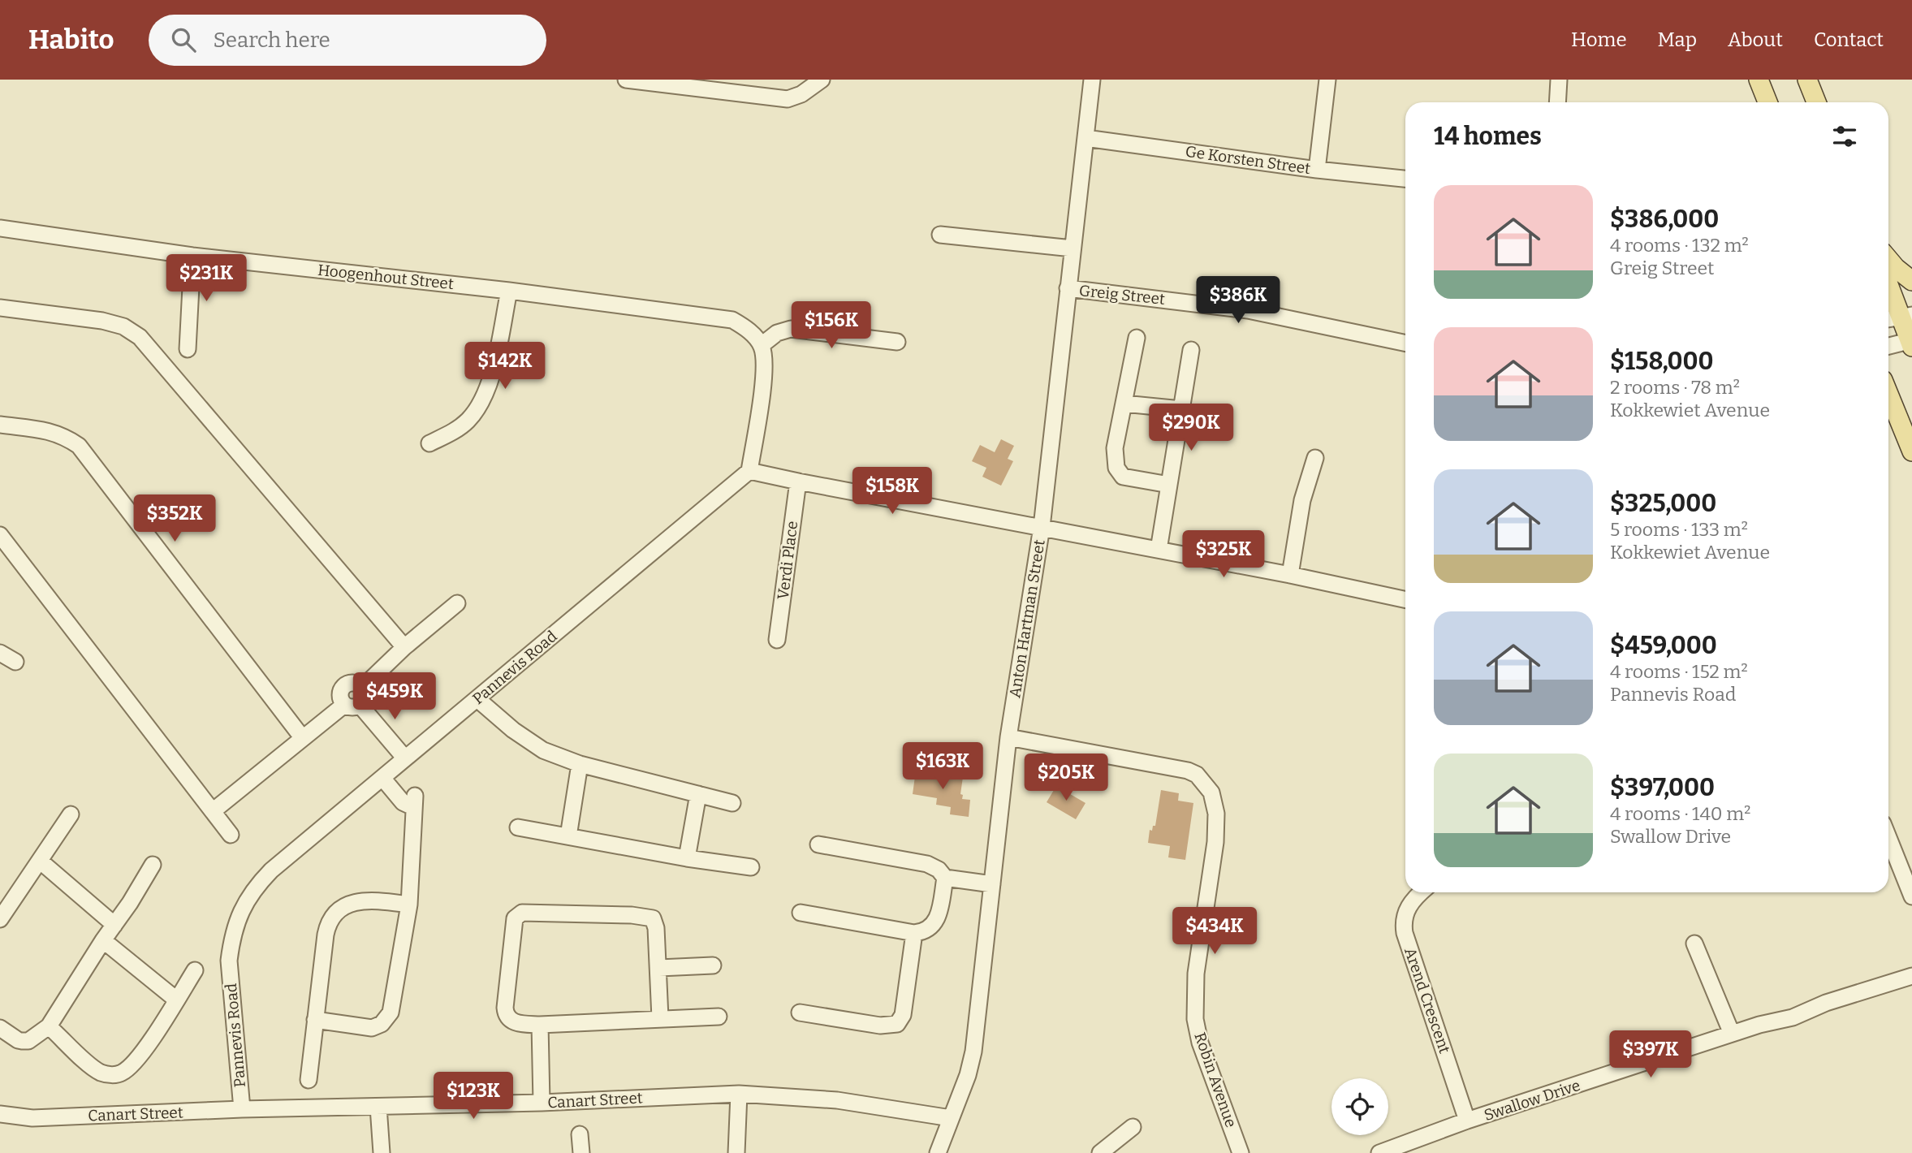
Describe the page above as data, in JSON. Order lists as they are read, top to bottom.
{
  "streets": {
    "street": [
      "Ge Korsten Street",
      "Hoogenhout Street",
      "Greig Street",
      "Verdi Place",
      "Anton Hartman Street",
      "Pannevis Road",
      "Arend Crescent",
      "Robin Avenue",
      "Canart Street",
      "Swallow Drive"
    ]
  },
  "crossings": [
    ["Ge Korsten Street", "Anton Hartman Street"],
    ["Greig Street", "Anton Hartman Street"],
    ["Anton Hartman Street", "Robin Avenue"],
    ["Anton Hartman Street", "Canart Street"],
    ["Pannevis Road", "Canart Street"],
    ["Arend Crescent", "Swallow Drive"]
  ],
  "page": {
    "header": "Habito",
    "search": "Search here",
    "nav": [
      "Home",
      "Map",
      "About",
      "Contact"
    ],
    "heading": "14 homes",
    "list": [
      {
        "name": "$386,000",
        "note": "4 rooms · 132 m² · Greig Street"
      },
      {
        "name": "$158,000",
        "note": "2 rooms · 78 m² · Kokkewiet Avenue"
      },
      {
        "name": "$325,000",
        "note": "5 rooms · 133 m² · Kokkewiet Avenue"
      },
      {
        "name": "$459,000",
        "note": "4 rooms · 152 m² · Pannevis Road"
      },
      {
        "name": "$397,000",
        "note": "4 rooms · 140 m² · Swallow Drive"
      }
    ],
    "price": [
      "$231K",
      "$386K",
      "$156K",
      "$142K",
      "$290K",
      "$158K",
      "$352K",
      "$325K",
      "$459K",
      "$163K",
      "$205K",
      "$434K",
      "$397K",
      "$123K"
    ]
  }
}
